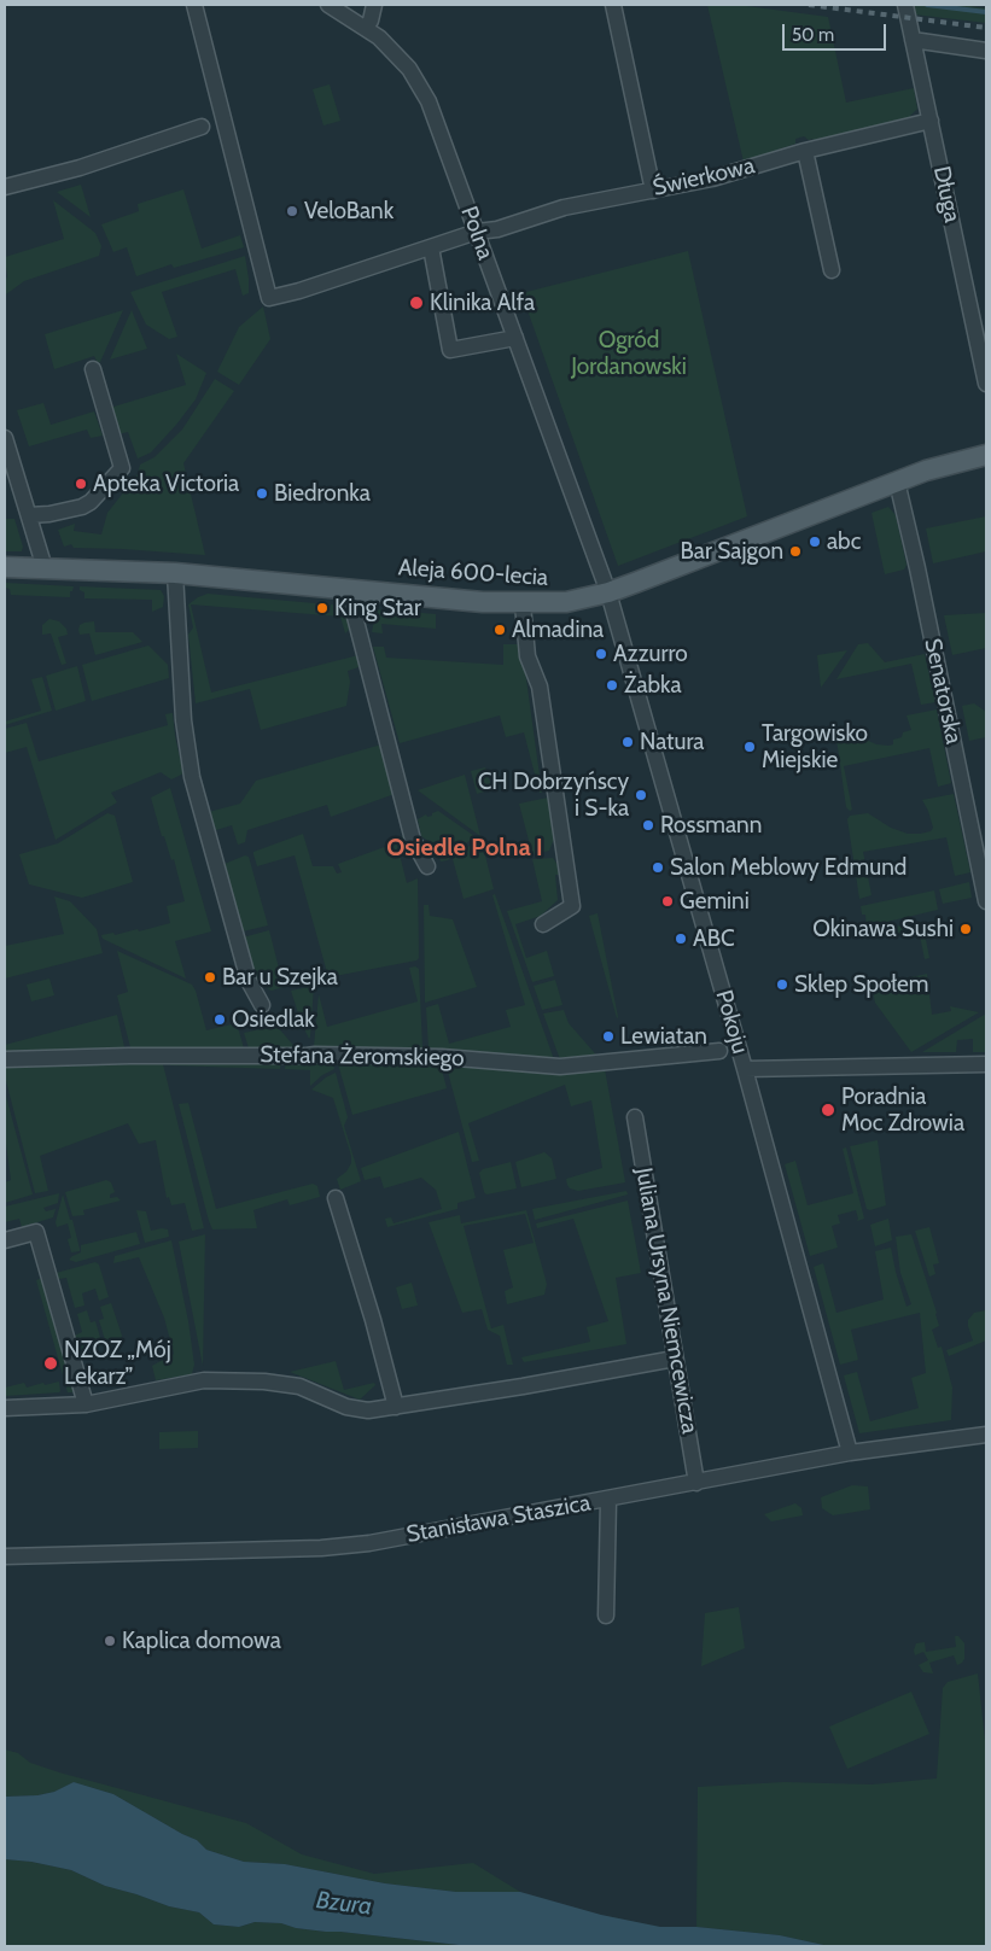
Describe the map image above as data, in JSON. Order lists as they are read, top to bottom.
{
  "streets": {
    "main road": ["Aleja 600-lecia"],
    "street": [
      "Świerkowa",
      "Długa",
      "Polna",
      "Senatorska",
      "Pokoju",
      "Stefana Żeromskiego",
      "Juliana Ursyna Niemcewicza",
      "Stanisława Staszica"
    ]
  },
  "crossings": [
    ["Świerkowa", "Długa"],
    ["Świerkowa", "Polna"],
    ["Polna", "Aleja 600-lecia"],
    ["Polna", "Pokoju"],
    ["Aleja 600-lecia", "Senatorska"],
    ["Aleja 600-lecia", "Pokoju"],
    ["Pokoju", "Stanisława Staszica"],
    ["Juliana Ursyna Niemcewicza", "Stanisława Staszica"]
  ],
  "districts": ["Osiedle Polna I"],
  "water": ["Bzura"],
  "parks": ["Ogród Jordanowski"],
  "places": [
    "VeloBank",
    "Klinika Alfa",
    "Apteka Victoria",
    "Biedronka",
    "abc",
    "Bar Sajgon",
    "King Star",
    "Almadina",
    "Azzurro",
    "Żabka",
    "Natura",
    "Targowisko Miejskie",
    "CH Dobrzyńscy i S-ka",
    "Rossmann",
    "Salon Meblowy Edmund",
    "Gemini",
    "Okinawa Sushi",
    "ABC",
    "Bar u Szejka",
    "Sklep Społem",
    "Osiedlak",
    "Lewiatan",
    "Poradnia Moc Zdrowia",
    "NZOZ „Mój Lekarz”",
    "Kaplica domowa"
  ],
  "scale_bar": "50 m"
}
